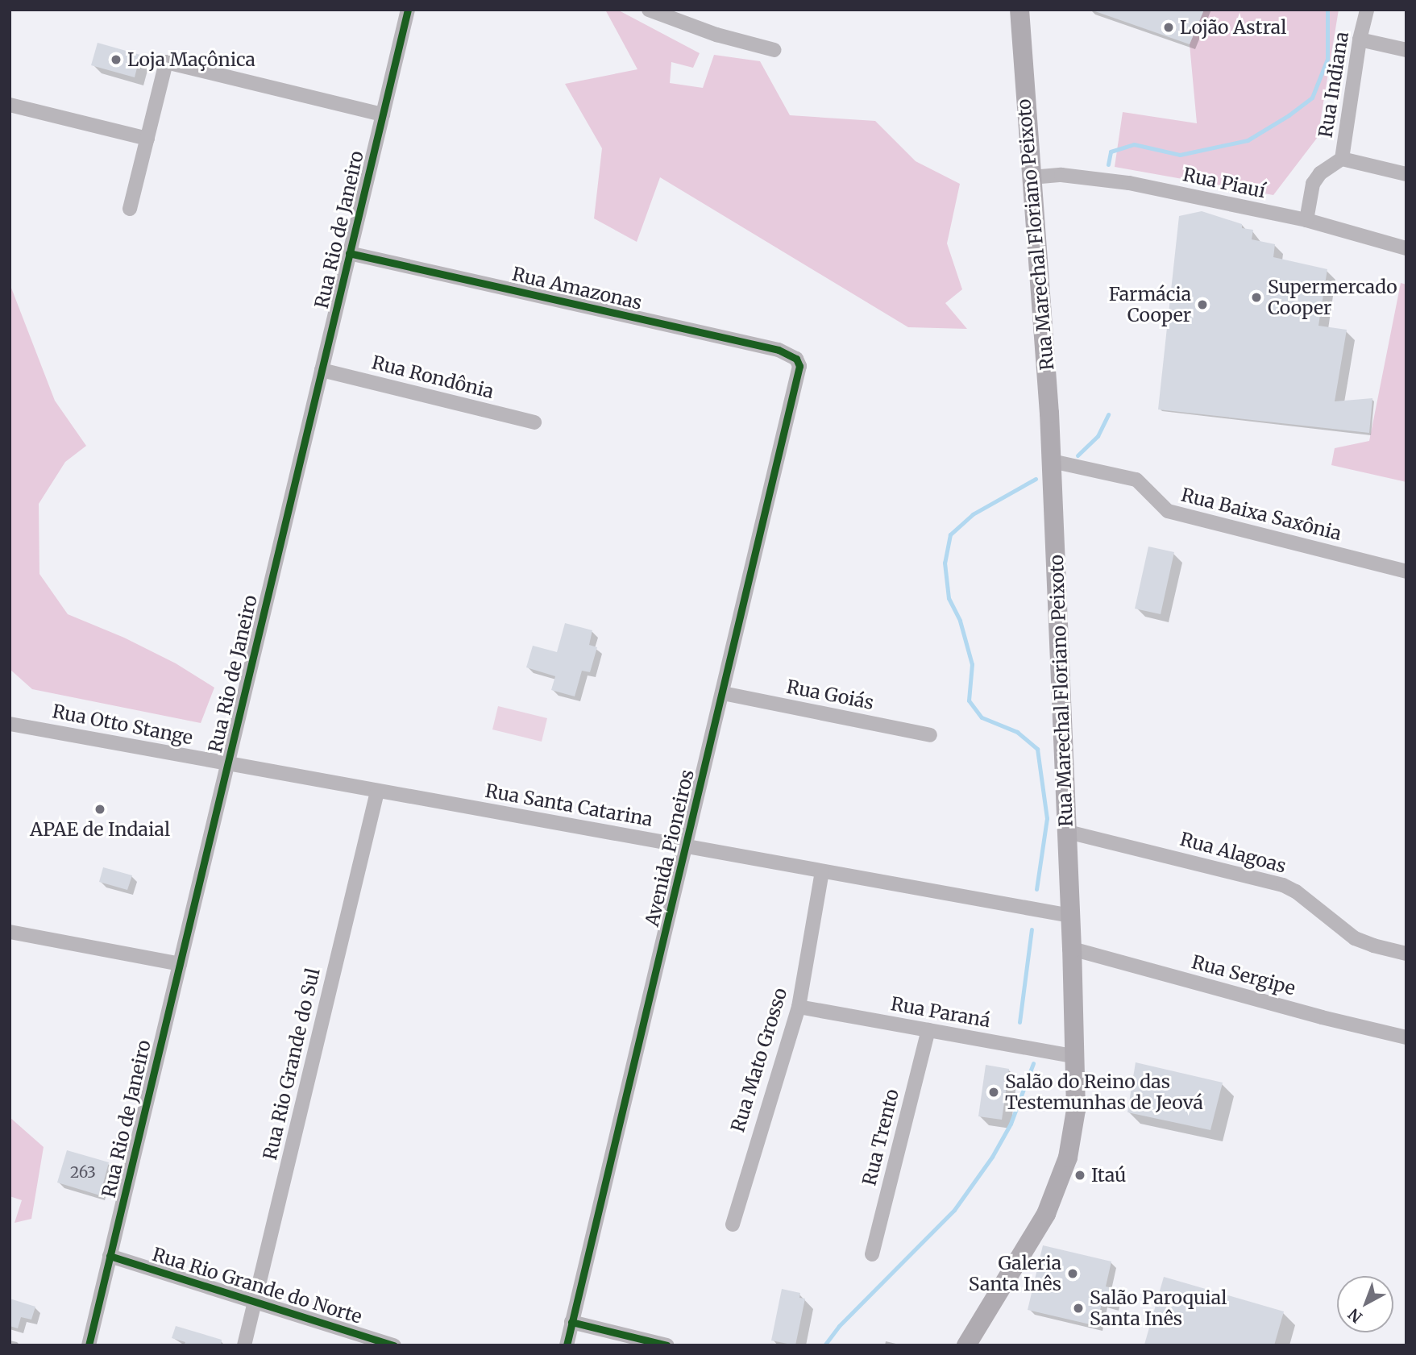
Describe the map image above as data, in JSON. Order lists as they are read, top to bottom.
{
  "streets": {
    "main road": ["Rua Marechal Floriano Peixoto"],
    "street": [
      "Rua Indiana",
      "Rua Piauí",
      "Rua Rio de Janeiro",
      "Rua Amazonas",
      "Rua Rondônia",
      "Rua Baixa Saxônia",
      "Rua Goiás",
      "Rua Otto Stange",
      "Rua Santa Catarina",
      "Avenida Pioneiros",
      "Rua Alagoas",
      "Rua Sergipe",
      "Rua Paraná",
      "Rua Mato Grosso",
      "Rua Rio Grande do Sul",
      "Rua Trento",
      "Rua Rio Grande do Norte"
    ]
  },
  "crossings": [
    ["Rua Indiana", "Rua Piauí"],
    ["Rua Piauí", "Rua Marechal Floriano Peixoto"],
    ["Rua Rio de Janeiro", "Rua Amazonas"],
    ["Rua Rio de Janeiro", "Rua Rondônia"],
    ["Rua Rio de Janeiro", "Rua Otto Stange"],
    ["Rua Rio de Janeiro", "Rua Santa Catarina"],
    ["Rua Rio de Janeiro", "Rua Rio Grande do Norte"],
    ["Rua Marechal Floriano Peixoto", "Rua Baixa Saxônia"],
    ["Rua Marechal Floriano Peixoto", "Rua Santa Catarina"],
    ["Rua Marechal Floriano Peixoto", "Rua Alagoas"],
    ["Rua Marechal Floriano Peixoto", "Rua Sergipe"],
    ["Rua Marechal Floriano Peixoto", "Rua Paraná"],
    ["Rua Amazonas", "Avenida Pioneiros"],
    ["Rua Goiás", "Avenida Pioneiros"],
    ["Rua Otto Stange", "Rua Santa Catarina"],
    ["Rua Santa Catarina", "Avenida Pioneiros"],
    ["Rua Santa Catarina", "Rua Mato Grosso"],
    ["Rua Santa Catarina", "Rua Rio Grande do Sul"],
    ["Rua Paraná", "Rua Mato Grosso"],
    ["Rua Paraná", "Rua Trento"],
    ["Rua Rio Grande do Sul", "Rua Rio Grande do Norte"]
  ],
  "places": [
    "Lojão Astral",
    "Loja Maçônica",
    "Supermercado Cooper",
    "Farmácia Cooper",
    "APAE de Indaial",
    "Salão do Reino das Testemunhas de Jeová",
    "Itaú",
    "Galeria Santa Inês",
    "Salão Paroquial Santa Inês"
  ],
  "house_numbers": ["263"],
  "north": "bottom left"
}
